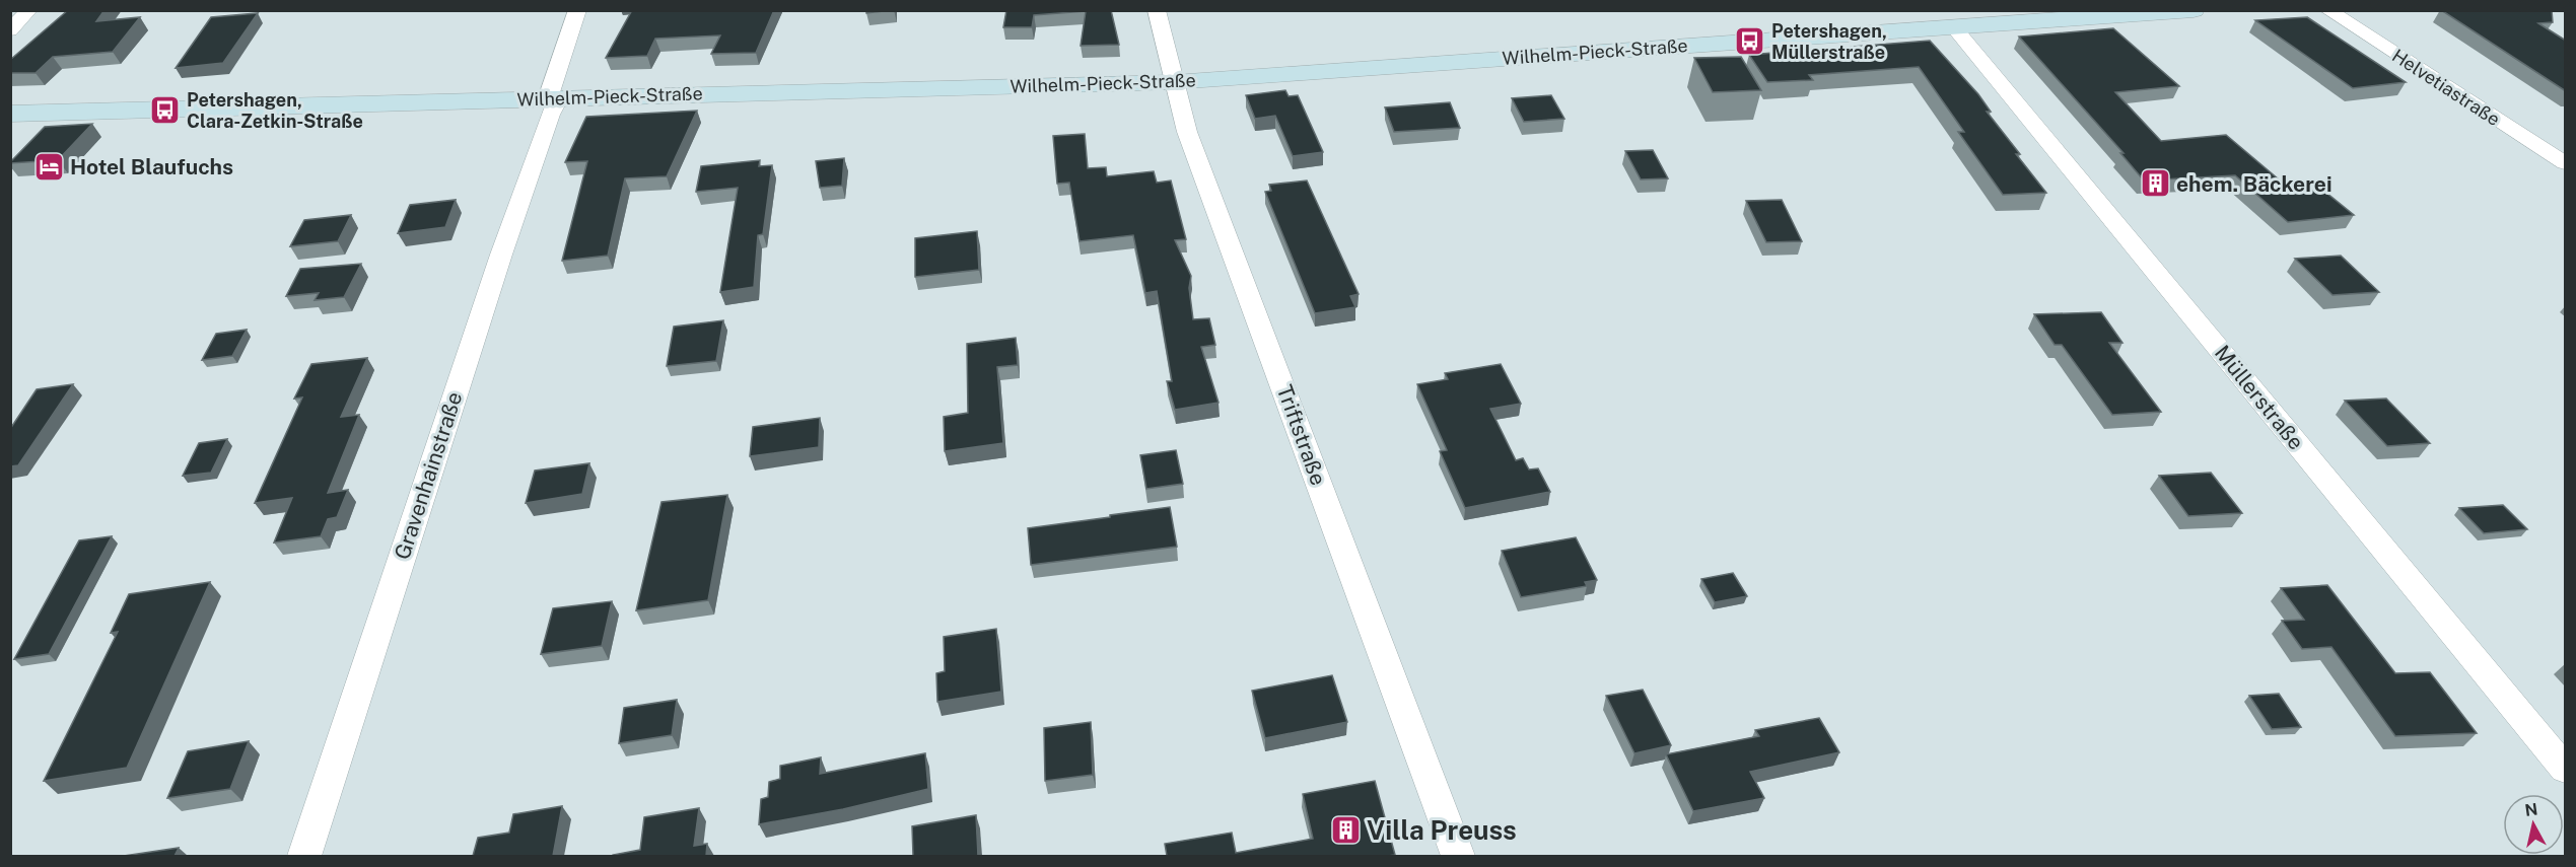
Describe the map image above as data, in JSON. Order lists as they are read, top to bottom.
{
  "streets": {
    "street": [
      "Wilhelm-Pieck-Straße",
      "Helvetiastraße",
      "Müllerstraße",
      "Triftstraße",
      "Gravenhainstraße"
    ]
  },
  "crossings": [
    ["Wilhelm-Pieck-Straße", "Müllerstraße"],
    ["Wilhelm-Pieck-Straße", "Triftstraße"],
    ["Wilhelm-Pieck-Straße", "Gravenhainstraße"]
  ],
  "places": {
    "bus stop": ["Petershagen, Müllerstraße", "Petershagen, Clara-Zetkin-Straße"],
    "hotel": ["Hotel Blaufuchs"],
    "building": ["ehem. Bäckerei", "Villa Preuss"]
  },
  "north": "top"
}
